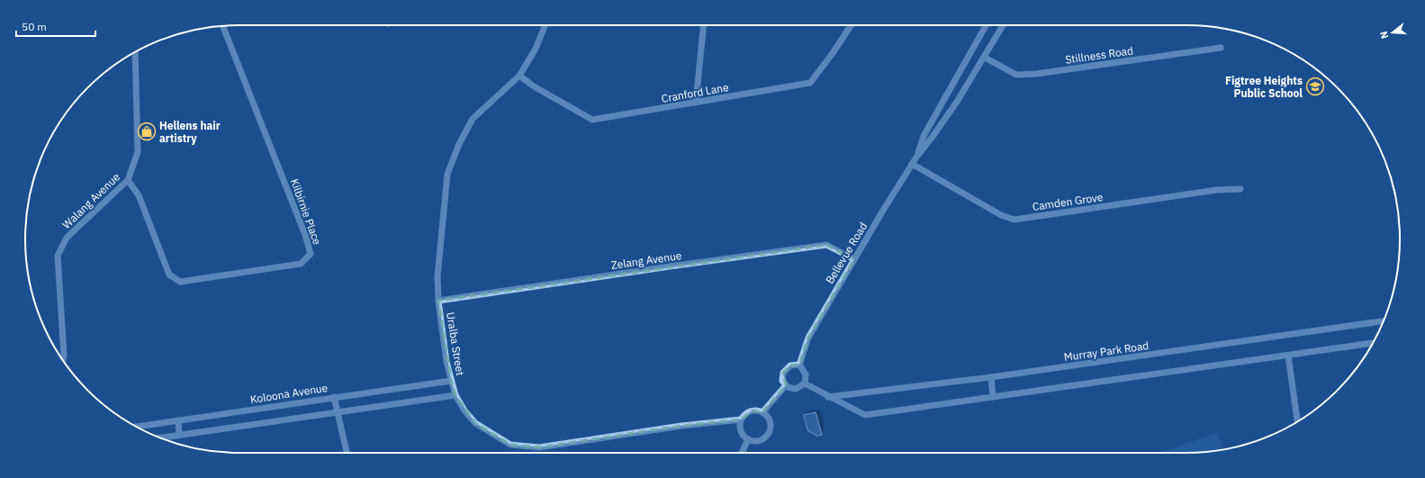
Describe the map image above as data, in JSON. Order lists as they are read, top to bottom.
{
  "streets": {
    "street": [
      "Stillness Road",
      "Cranford Lane",
      "Walang Avenue",
      "Camden Grove",
      "Kilbirnie Place",
      "Bellevue Road",
      "Zelang Avenue",
      "Uralba Street",
      "Murray Park Road",
      "Koloona Avenue"
    ]
  },
  "crossings": [
    ["Stillness Road", "Bellevue Road"],
    ["Cranford Lane", "Uralba Street"],
    ["Walang Avenue", "Kilbirnie Place"],
    ["Camden Grove", "Bellevue Road"],
    ["Bellevue Road", "Zelang Avenue"],
    ["Zelang Avenue", "Uralba Street"],
    ["Uralba Street", "Koloona Avenue"]
  ],
  "places": {
    "school or university": ["Figtree Heights Public School"],
    "shop": ["Hellens hair artistry"]
  },
  "scale_bar": "50 m",
  "north": "left"
}
